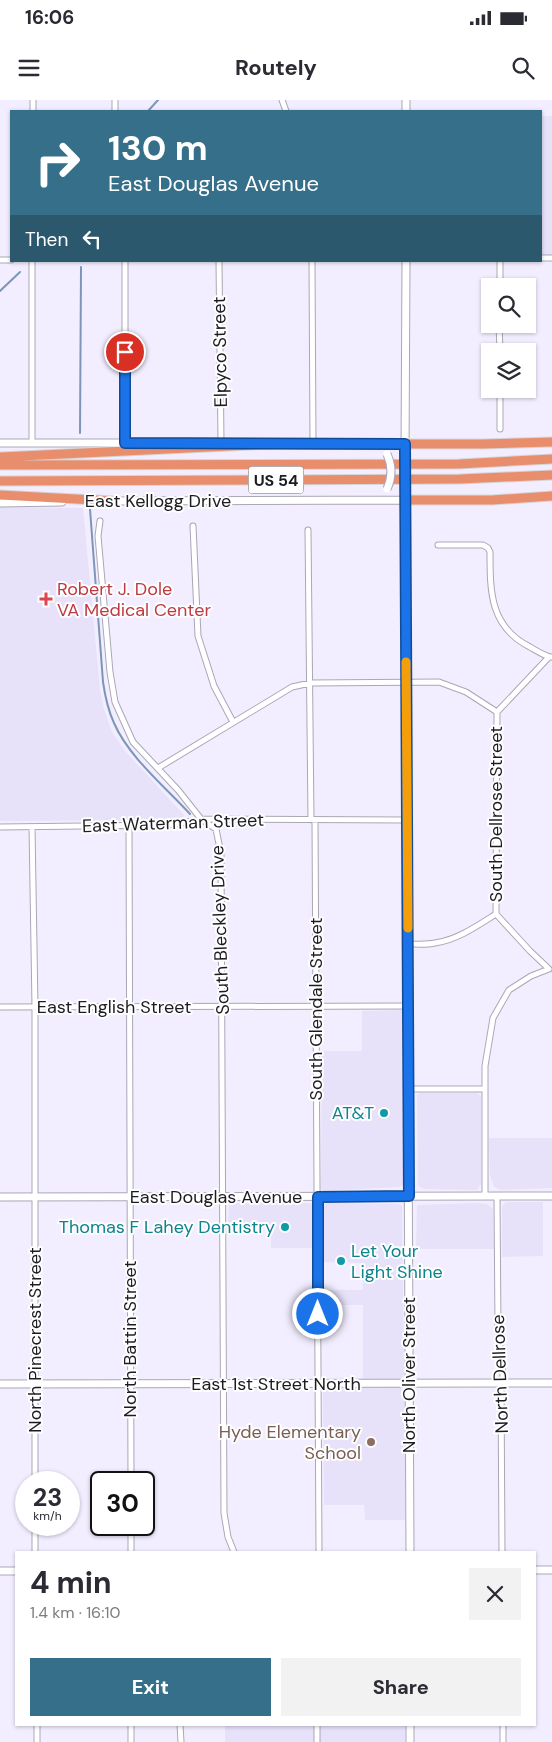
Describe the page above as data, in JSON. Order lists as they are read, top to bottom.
{
  "streets": {
    "highway": ["US 54"],
    "main road": [
      "East Kellogg Drive",
      "East Douglas Avenue",
      "North Oliver Street",
      "East 1st Street North"
    ],
    "street": [
      "Elpyco Street",
      "South Dellrose Street",
      "East Waterman Street",
      "South Bleckley Drive",
      "East English Street",
      "South Glendale Street",
      "North Battin Street",
      "North Pinecrest Street",
      "North Dellrose"
    ]
  },
  "crossings": [
    ["East Kellogg Drive", "North Oliver Street"],
    ["South Dellrose Street", "East Douglas Avenue"],
    ["East Waterman Street", "South Bleckley Drive"],
    ["East Waterman Street", "South Glendale Street"],
    ["East Waterman Street", "North Battin Street"],
    ["East Waterman Street", "North Pinecrest Street"],
    ["East Waterman Street", "North Oliver Street"],
    ["South Bleckley Drive", "East English Street"],
    ["South Bleckley Drive", "East Douglas Avenue"],
    ["South Bleckley Drive", "East 1st Street North"],
    ["East English Street", "South Glendale Street"],
    ["East English Street", "North Battin Street"],
    ["East English Street", "North Pinecrest Street"],
    ["East English Street", "North Oliver Street"],
    ["South Glendale Street", "East Douglas Avenue"],
    ["South Glendale Street", "East 1st Street North"],
    ["East Douglas Avenue", "North Battin Street"],
    ["East Douglas Avenue", "North Pinecrest Street"],
    ["East Douglas Avenue", "North Dellrose"],
    ["East Douglas Avenue", "North Oliver Street"],
    ["North Battin Street", "East 1st Street North"],
    ["North Pinecrest Street", "East 1st Street North"],
    ["North Dellrose", "East 1st Street North"],
    ["North Oliver Street", "East 1st Street North"]
  ],
  "places": {
    "health": ["Robert J. Dole VA Medical Center"],
    "other": [
      "AT&T",
      "Thomas F Lahey Dentistry",
      "Let Your Light Shine",
      "Hyde Elementary School"
    ]
  },
  "page": {
    "status": "16:06",
    "header": "Routely",
    "turn": ["130 m", "East Douglas Avenue"],
    "then": "Then",
    "speed": "23 km/h",
    "limit": "30",
    "heading": ["4 min", "1.4 km · 16:10"],
    "buttons": ["Exit", "Share"]
  }
}
